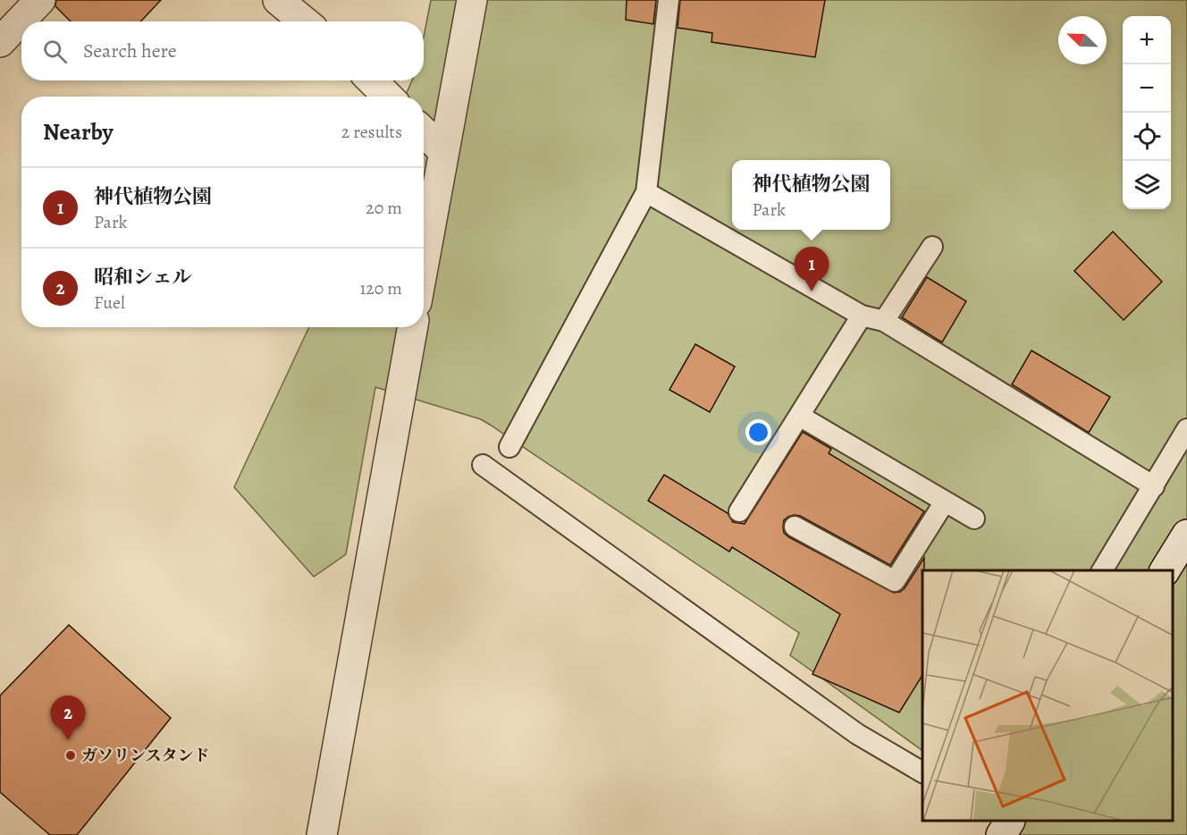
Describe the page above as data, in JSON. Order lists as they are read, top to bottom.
{
  "places": ["ガソリンスタンド"],
  "north": "top left",
  "page": {
    "map_buttons": ["+", "−"],
    "search": "Search here",
    "heading": ["Nearby", "2 results"],
    "popup": ["神代植物公園", "Park"],
    "list": [
      {
        "mark": "1",
        "name": "神代植物公園",
        "note": "Park",
        "value": "20 m"
      },
      {
        "mark": "2",
        "name": "昭和シェル",
        "note": "Fuel",
        "value": "120 m"
      }
    ],
    "pins": ["1", "2"]
  }
}
